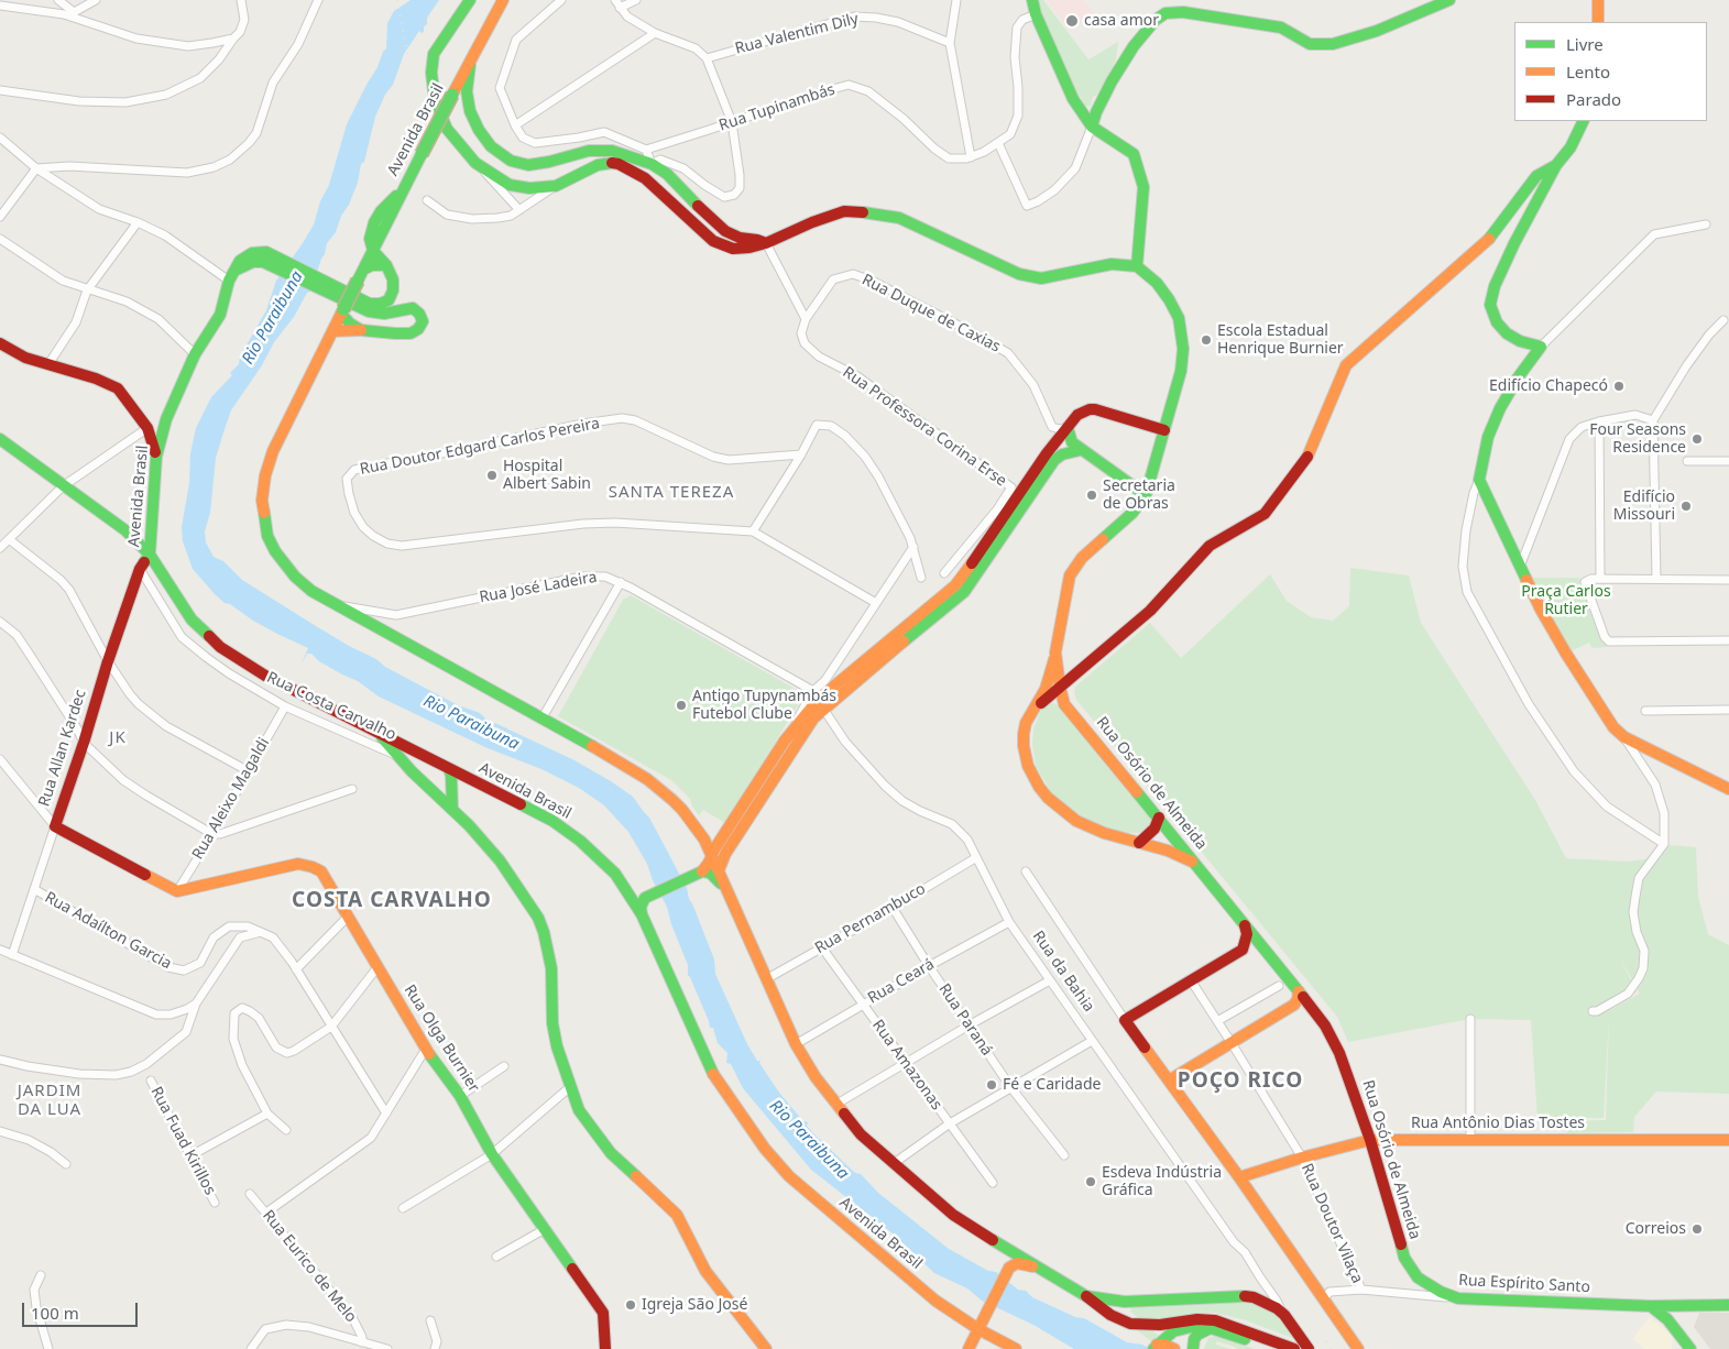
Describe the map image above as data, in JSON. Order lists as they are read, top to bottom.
{
  "streets": {
    "main road": [
      "Avenida Brasil",
      "Rua Costa Carvalho",
      "Rua Allan Kardec",
      "Rua Osório de Almeida",
      "Rua da Bahia",
      "Rua Olga Burnier",
      "Rua Antônio Dias Tostes",
      "Rua Espírito Santo"
    ],
    "street": [
      "Rua Valentim Dily",
      "Rua Tupinambás",
      "Rua Duque de Caxias",
      "Rua Professora Corina Erse",
      "Rua Doutor Edgard Carlos Pereira",
      "Rua José Ladeira",
      "Rua Aleixo Magaldi",
      "Rua Pernambuco",
      "Rua Adaílton Garcia",
      "Rua Ceará",
      "Rua Paraná",
      "Rua Amazonas",
      "Rua Fuad Kirillos",
      "Rua Doutor Vilaça",
      "Rua Eurico de Melo"
    ]
  },
  "crossings": [
    ["Avenida Brasil", "Rua Costa Carvalho"],
    ["Avenida Brasil", "Rua Allan Kardec"],
    ["Rua Duque de Caxias", "Rua Professora Corina Erse"],
    ["Rua José Ladeira", "Rua da Bahia"],
    ["Rua Costa Carvalho", "Rua Allan Kardec"],
    ["Rua Costa Carvalho", "Rua Aleixo Magaldi"],
    ["Rua Allan Kardec", "Rua Adaílton Garcia"],
    ["Rua Osório de Almeida", "Rua Antônio Dias Tostes"],
    ["Rua Osório de Almeida", "Rua Espírito Santo"],
    ["Rua Aleixo Magaldi", "Rua Olga Burnier"],
    ["Rua Pernambuco", "Rua da Bahia"],
    ["Rua Pernambuco", "Rua Paraná"],
    ["Rua Pernambuco", "Rua Amazonas"],
    ["Rua da Bahia", "Rua Ceará"],
    ["Rua da Bahia", "Rua Antônio Dias Tostes"],
    ["Rua da Bahia", "Rua Espírito Santo"],
    ["Rua Ceará", "Rua Paraná"],
    ["Rua Ceará", "Rua Amazonas"],
    ["Rua Antônio Dias Tostes", "Rua Doutor Vilaça"],
    ["Rua Doutor Vilaça", "Rua Espírito Santo"]
  ],
  "districts": [
    "SANTA TEREZA",
    "JK",
    "COSTA CARVALHO",
    "POÇO RICO",
    "JARDIM DA LUA"
  ],
  "water": ["Rio Paraibuna"],
  "parks": ["Praça Carlos Rutier"],
  "places": [
    "casa amor",
    "Escola Estadual Henrique Burnier",
    "Edifício Chapecó",
    "Four Seasons Residence",
    "Hospital Albert Sabin",
    "Secretaria de Obras",
    "Edifício Missouri",
    "Antigo Tupynambás Futebol Clube",
    "Fé e Caridade",
    "Esdeva Indústria Gráfica",
    "Correios",
    "Igreja São José"
  ],
  "legend": ["Livre", "Lento", "Parado"],
  "scale_bar": "100 m"
}
